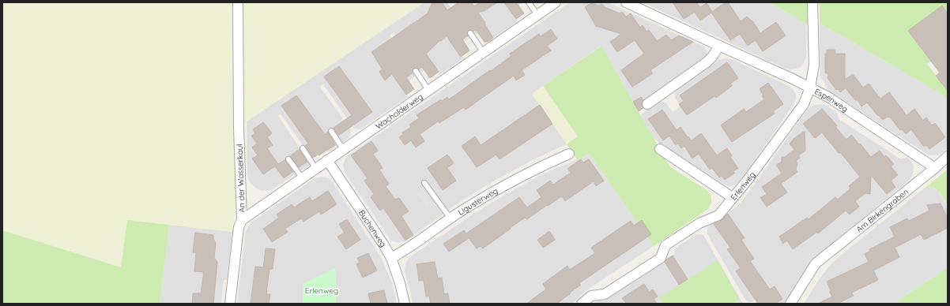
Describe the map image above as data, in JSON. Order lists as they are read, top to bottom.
{
  "streets": {
    "street": [
      "Espenweg",
      "Wacholderweg",
      "An der Wasserkaul",
      "Erlenweg",
      "Ligusterweg",
      "Am Birkengraben",
      "Buchenweg"
    ]
  },
  "crossings": [
    ["Espenweg", "Erlenweg"],
    ["Espenweg", "Am Birkengraben"],
    ["Wacholderweg", "An der Wasserkaul"],
    ["Wacholderweg", "Buchenweg"],
    ["Ligusterweg", "Buchenweg"]
  ],
  "parks": ["Erlenweg"]
}
